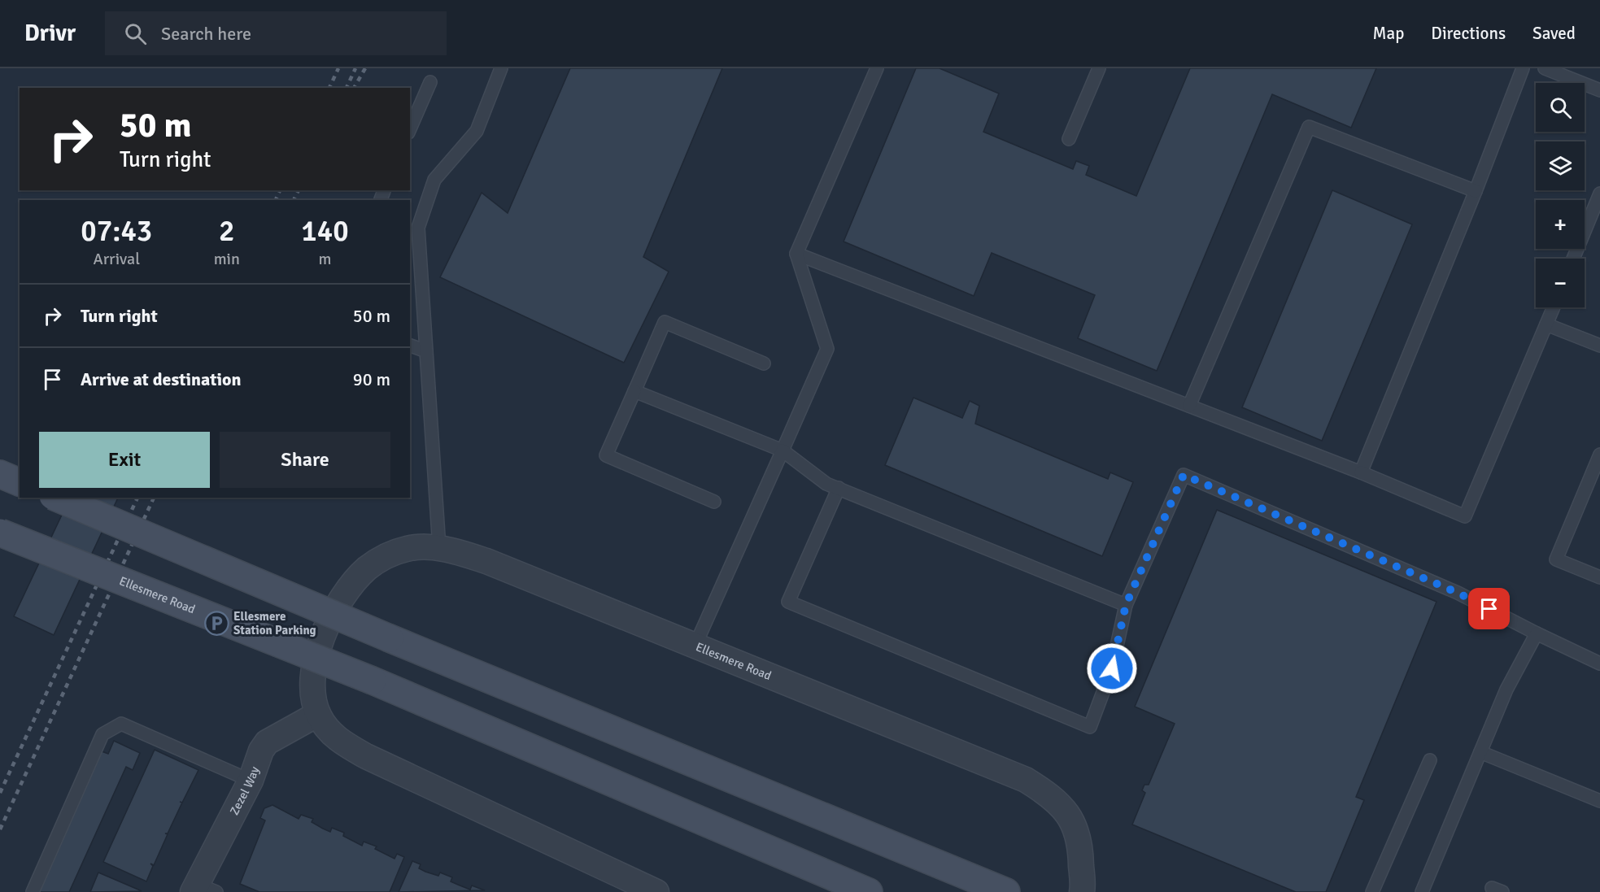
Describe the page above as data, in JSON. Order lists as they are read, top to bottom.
{
  "streets": {
    "main road": ["Ellesmere Road"],
    "street": ["Zezel Way"]
  },
  "crossings": [
    ["Ellesmere Road", "Zezel Way"]
  ],
  "places": {
    "parking": ["Ellesmere Station Parking"]
  },
  "page": {
    "header": "Drivr",
    "search": "Search here",
    "nav": ["Map", "Directions", "Saved"],
    "map_buttons": ["+", "−"],
    "turn": ["50 m", "Turn right"],
    "eta": [
      "07:43",
      "Arrival",
      "2",
      "min",
      "140",
      "m"
    ],
    "list": [
      {
        "name": "Turn right",
        "value": "50 m"
      },
      {
        "name": "Arrive at destination",
        "value": "90 m"
      }
    ],
    "buttons": ["Exit", "Share"]
  }
}
